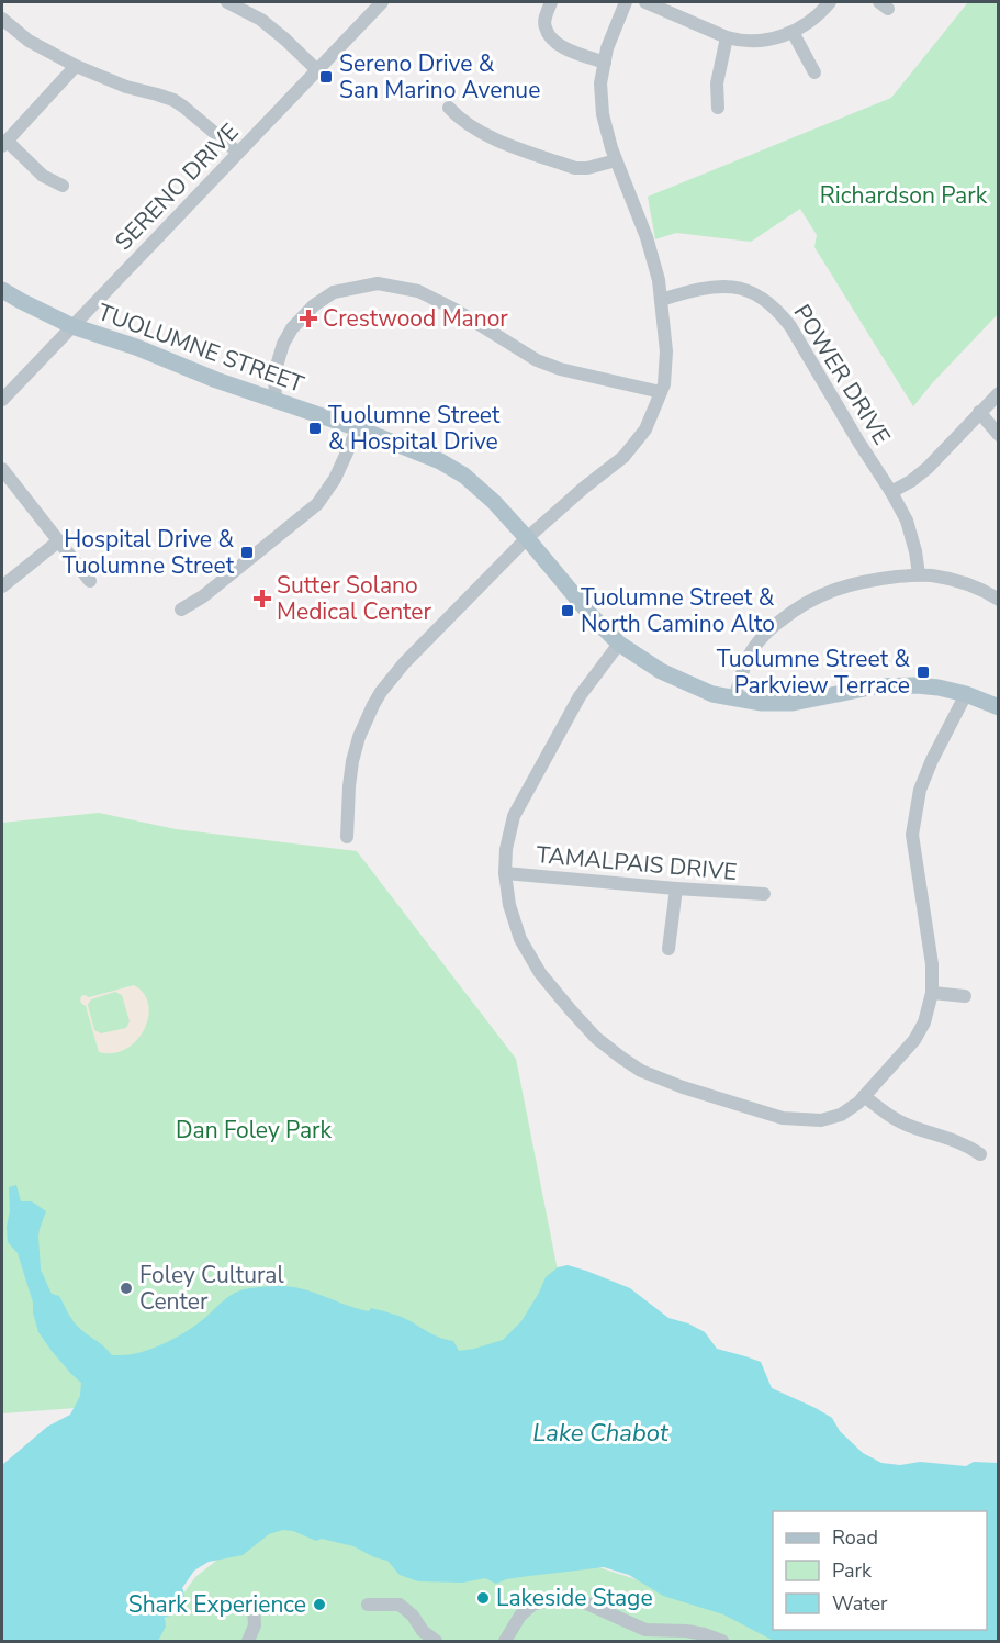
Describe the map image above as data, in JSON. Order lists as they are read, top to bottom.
{
  "streets": {
    "main road": ["TUOLUMNE STREET"],
    "street": ["SERENO DRIVE", "POWER DRIVE", "TAMALPAIS DRIVE"]
  },
  "crossings": [
    ["SERENO DRIVE", "TUOLUMNE STREET"]
  ],
  "water": ["Lake Chabot"],
  "parks": ["Richardson Park", "Dan Foley Park"],
  "places": {
    "transit": [
      "Sereno Drive & San Marino Avenue",
      "Tuolumne Street & Hospital Drive",
      "Hospital Drive & Tuolumne Street",
      "Tuolumne Street & North Camino Alto",
      "Tuolumne Street & Parkview Terrace"
    ],
    "health": ["Crestwood Manor", "Sutter Solano Medical Center"],
    "other": ["Foley Cultural Center", "Lakeside Stage", "Shark Experience"]
  },
  "legend": ["Road", "Park", "Water"]
}
